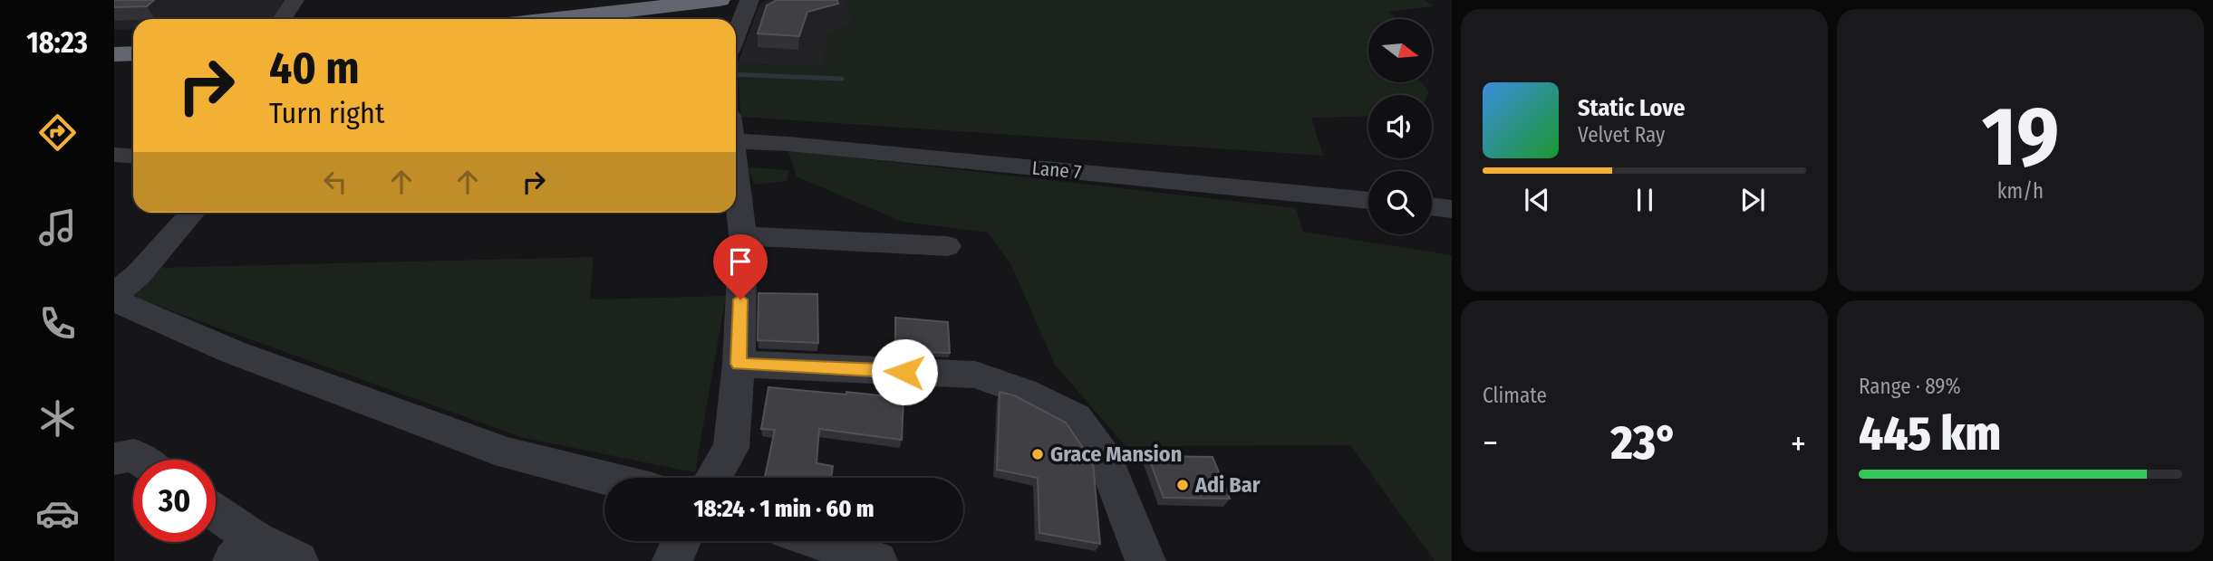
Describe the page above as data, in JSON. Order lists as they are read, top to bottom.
{
  "streets": {
    "street": ["Lane 7"]
  },
  "places": ["Grace Mansion", "Adi Bar"],
  "north": "right",
  "page": {
    "tabs": "18:23",
    "tile": [
      ["19", "km/h"],
      "Climate",
      ["Range · 89%", "445 km"]
    ],
    "turn": ["40 m", "Turn right"],
    "song": ["Static Love", "Velvet Ray"],
    "heat": ["−", "23°", "+"],
    "limit": "30",
    "trip": "18:24 · 1 min · 60 m"
  }
}
